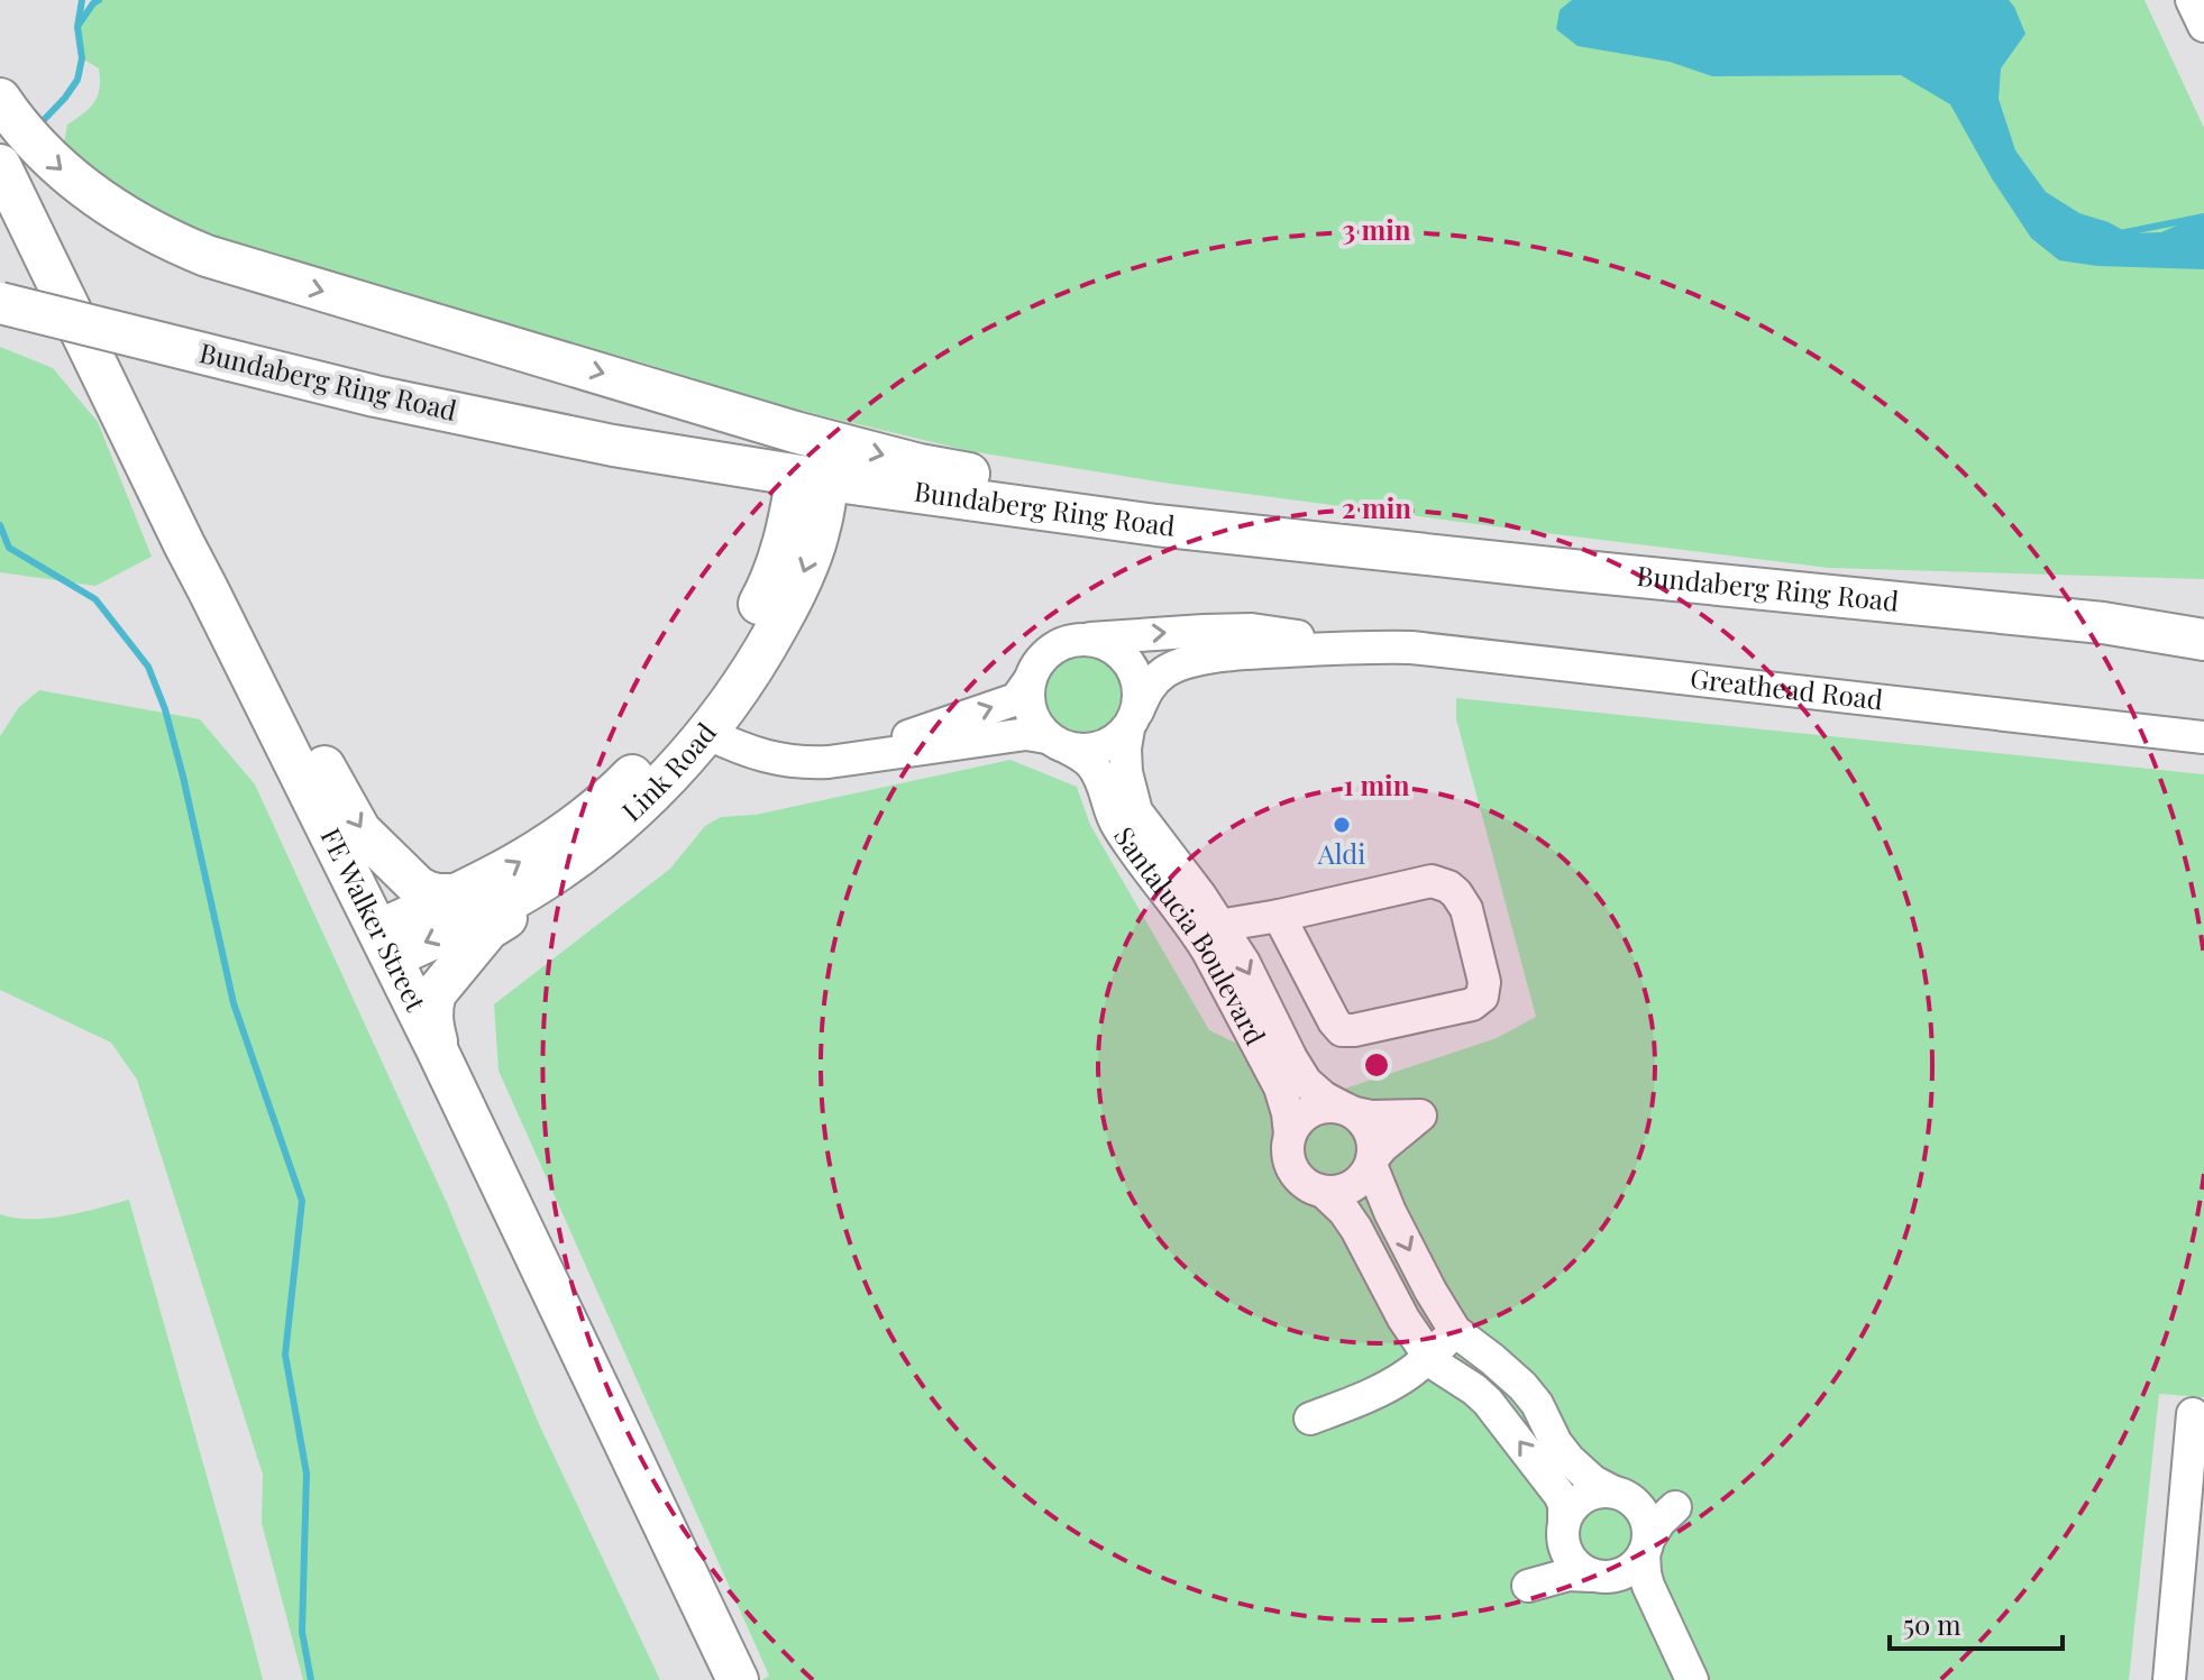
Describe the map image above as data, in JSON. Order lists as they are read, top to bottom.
{
  "streets": {
    "main road": ["Bundaberg Ring Road", "Link Road", "FE Walker Street"],
    "street": ["Greathead Road", "Santalucia Boulevard"]
  },
  "crossings": [
    ["Bundaberg Ring Road", "Link Road"],
    ["Greathead Road", "Link Road"],
    ["Greathead Road", "Santalucia Boulevard"],
    ["Link Road", "FE Walker Street"]
  ],
  "places": ["Aldi"],
  "scale_bar": "50 m",
  "rings": ["3 min", "2 min", "1 min"]
}
